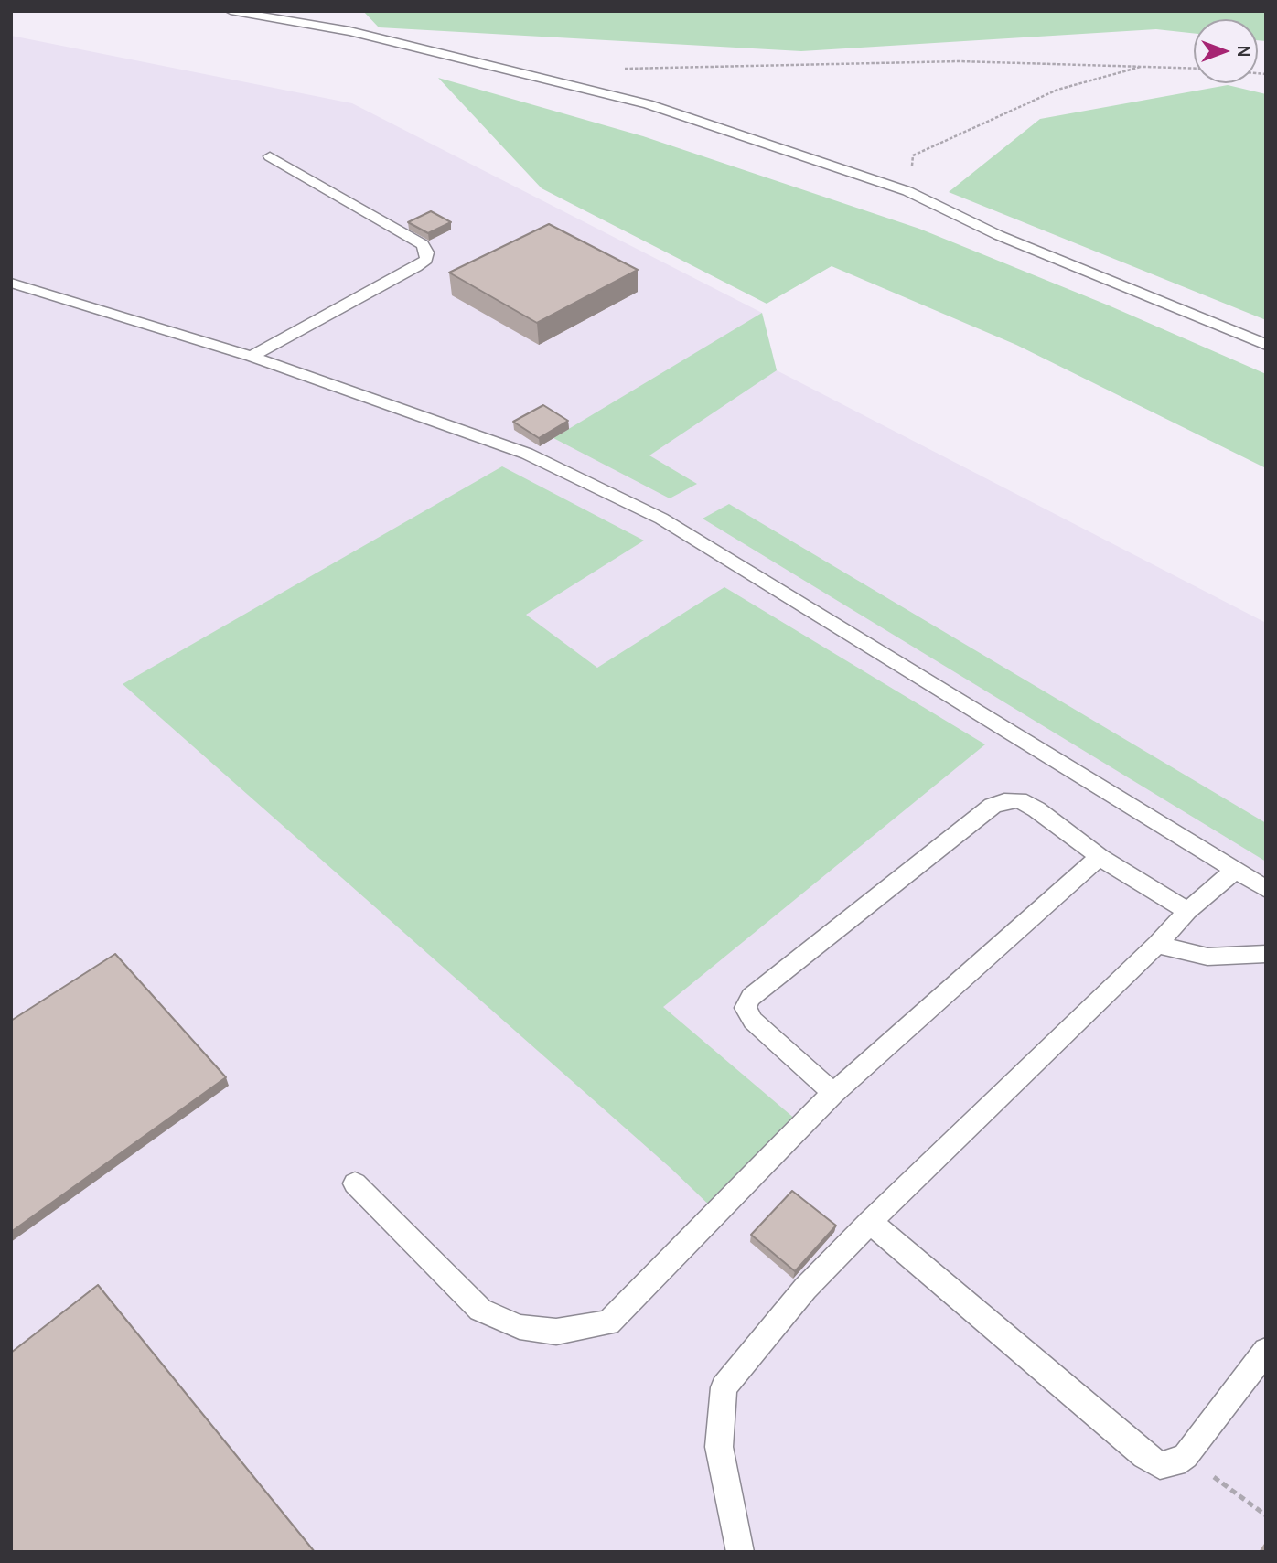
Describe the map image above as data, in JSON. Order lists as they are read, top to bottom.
{
  "north": "right"
}
